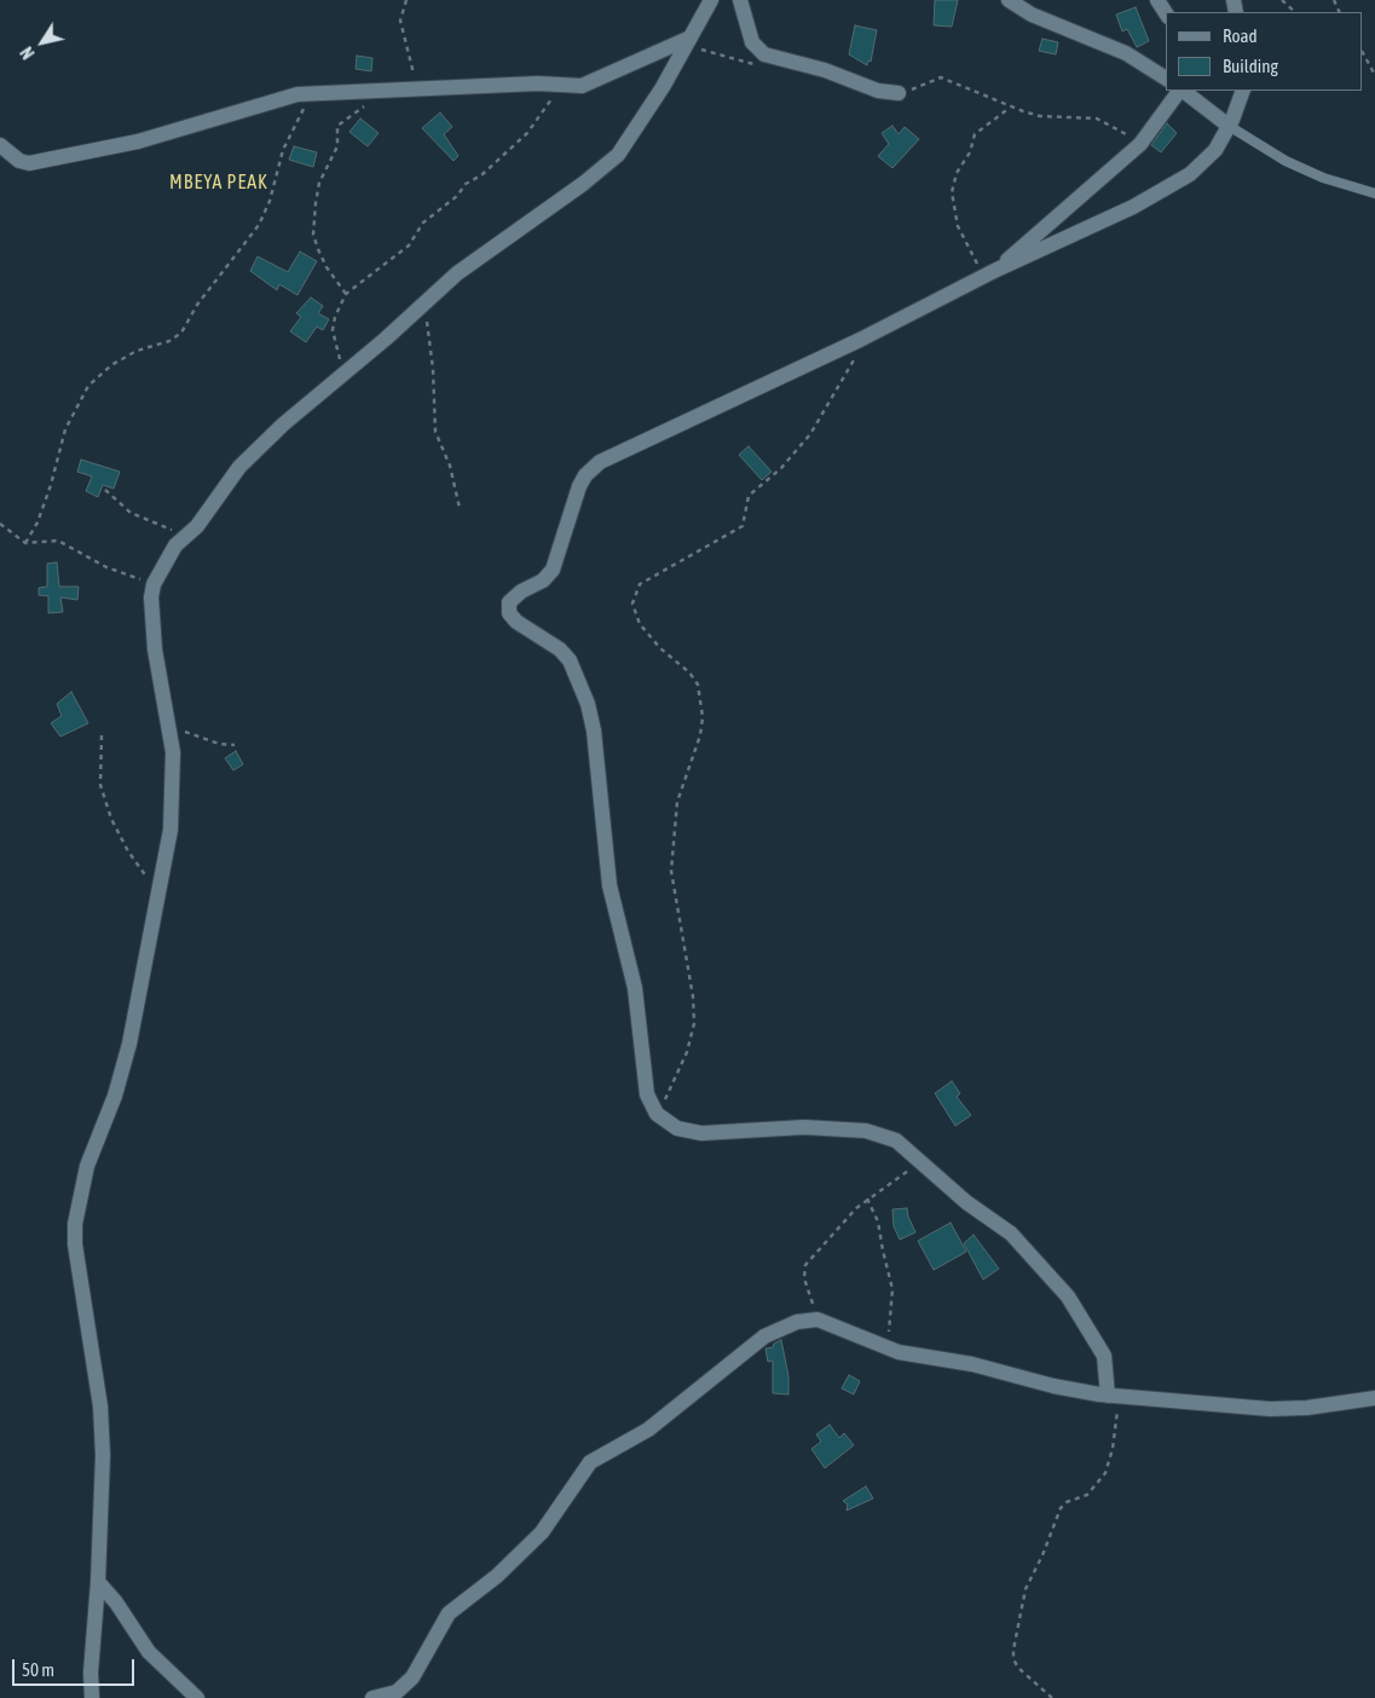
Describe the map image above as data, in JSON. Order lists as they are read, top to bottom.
{
  "districts": ["MBEYA PEAK"],
  "legend": ["Road", "Building"],
  "scale_bar": "50 m",
  "north": "bottom left"
}
